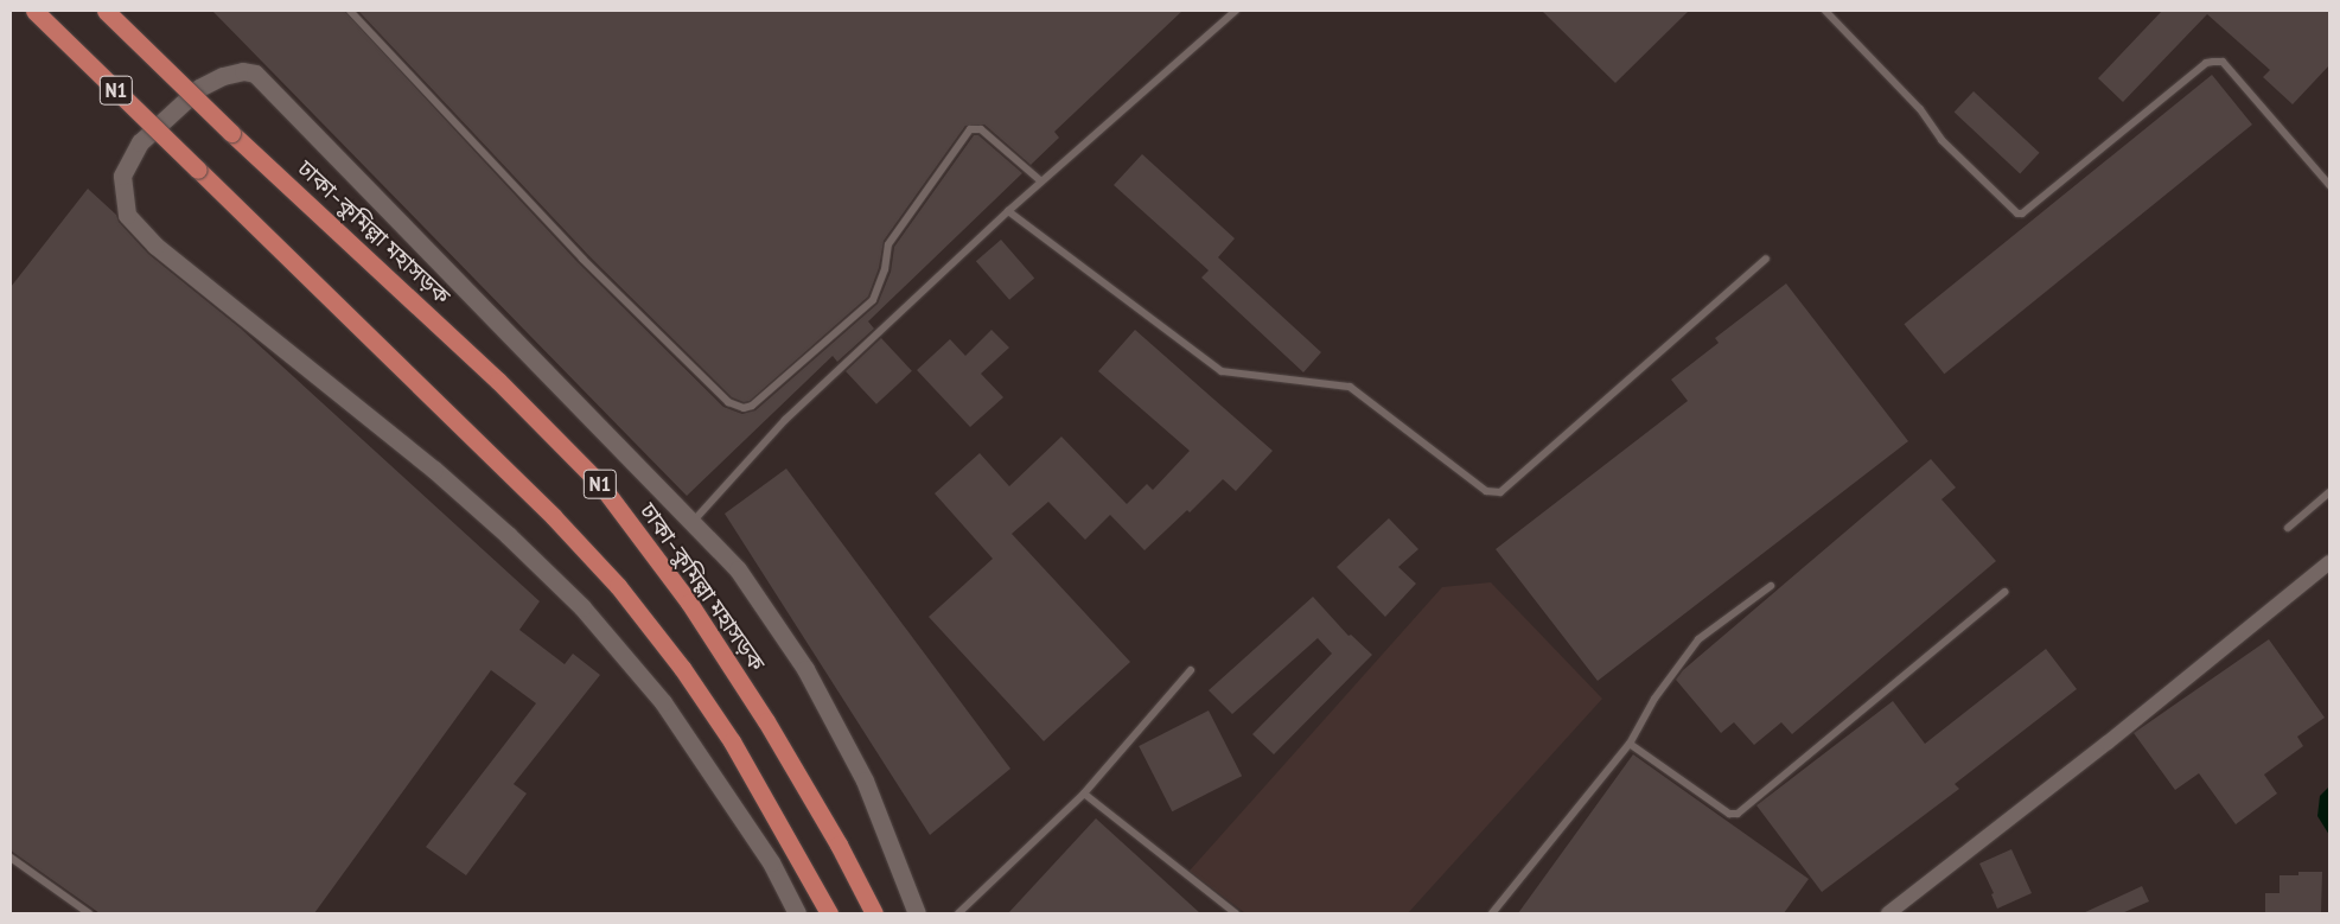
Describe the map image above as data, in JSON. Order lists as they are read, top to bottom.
{
  "streets": {
    "highway": ["N1", "ঢাকা–কুমিল্লা মহাসড়ক"]
  }
}
